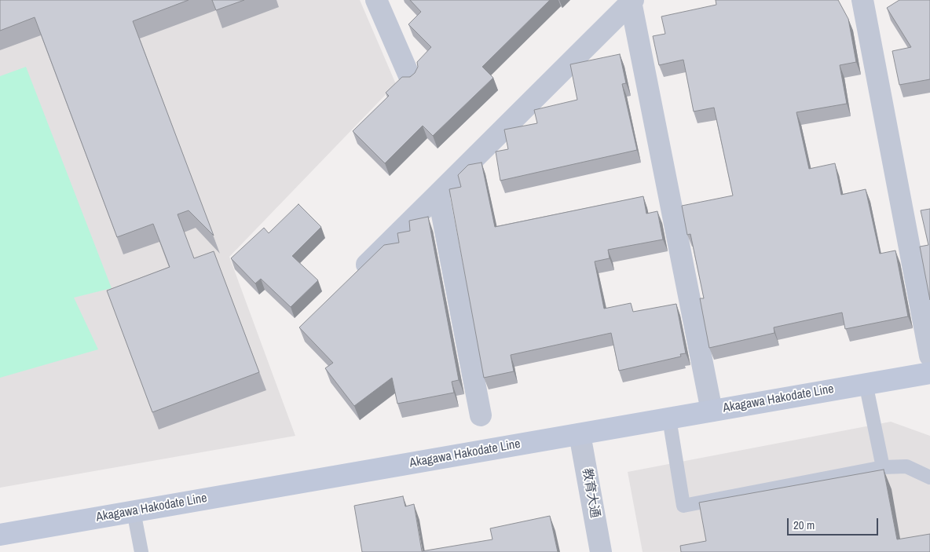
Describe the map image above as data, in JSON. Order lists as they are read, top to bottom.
{
  "streets": {
    "main road": ["Akagawa Hakodate Line"],
    "street": ["教育大通"]
  },
  "crossings": [
    ["Akagawa Hakodate Line", "教育大通"]
  ],
  "scale_bar": "20 m"
}
